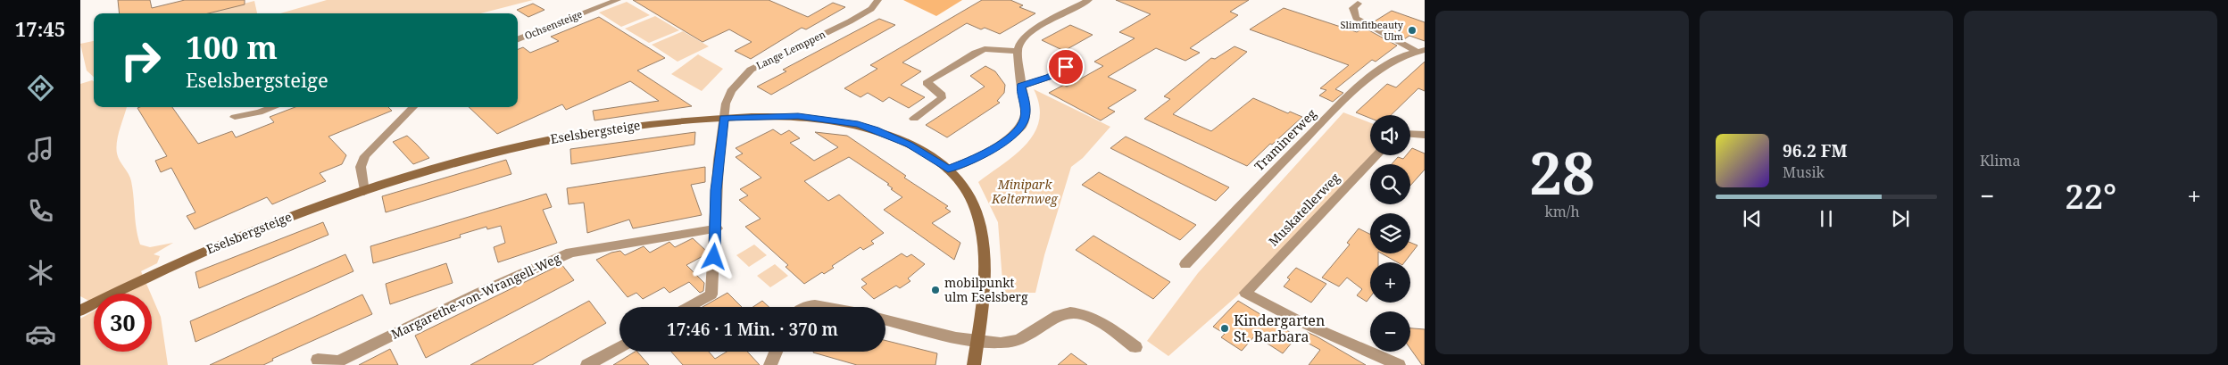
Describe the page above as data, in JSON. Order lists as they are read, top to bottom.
{
  "streets": {
    "street": [
      "Ochsensteige",
      "Lange Lemppen",
      "Eselsbergsteige",
      "Traminerweg",
      "Muskatellerweg",
      "Margarethe-von-Wrangell-Weg"
    ]
  },
  "crossings": [
    ["Lange Lemppen", "Eselsbergsteige"],
    ["Lange Lemppen", "Margarethe-von-Wrangell-Weg"]
  ],
  "parks": ["Minipark Kelternweg"],
  "places": ["Slimfitbeauty Ulm", "mobilpunkt ulm Eselsberg", "Kindergarten St. Barbara"],
  "page": {
    "tabs": "17:45",
    "tile": [
      ["28", "km/h"],
      "Klima"
    ],
    "turn": ["100 m", "Eselsbergsteige"],
    "map_buttons": ["+", "−"],
    "song": ["96.2 FM", "Musik"],
    "heat": ["−", "22°", "+"],
    "limit": "30",
    "trip": "17:46 · 1 Min. · 370 m"
  }
}
